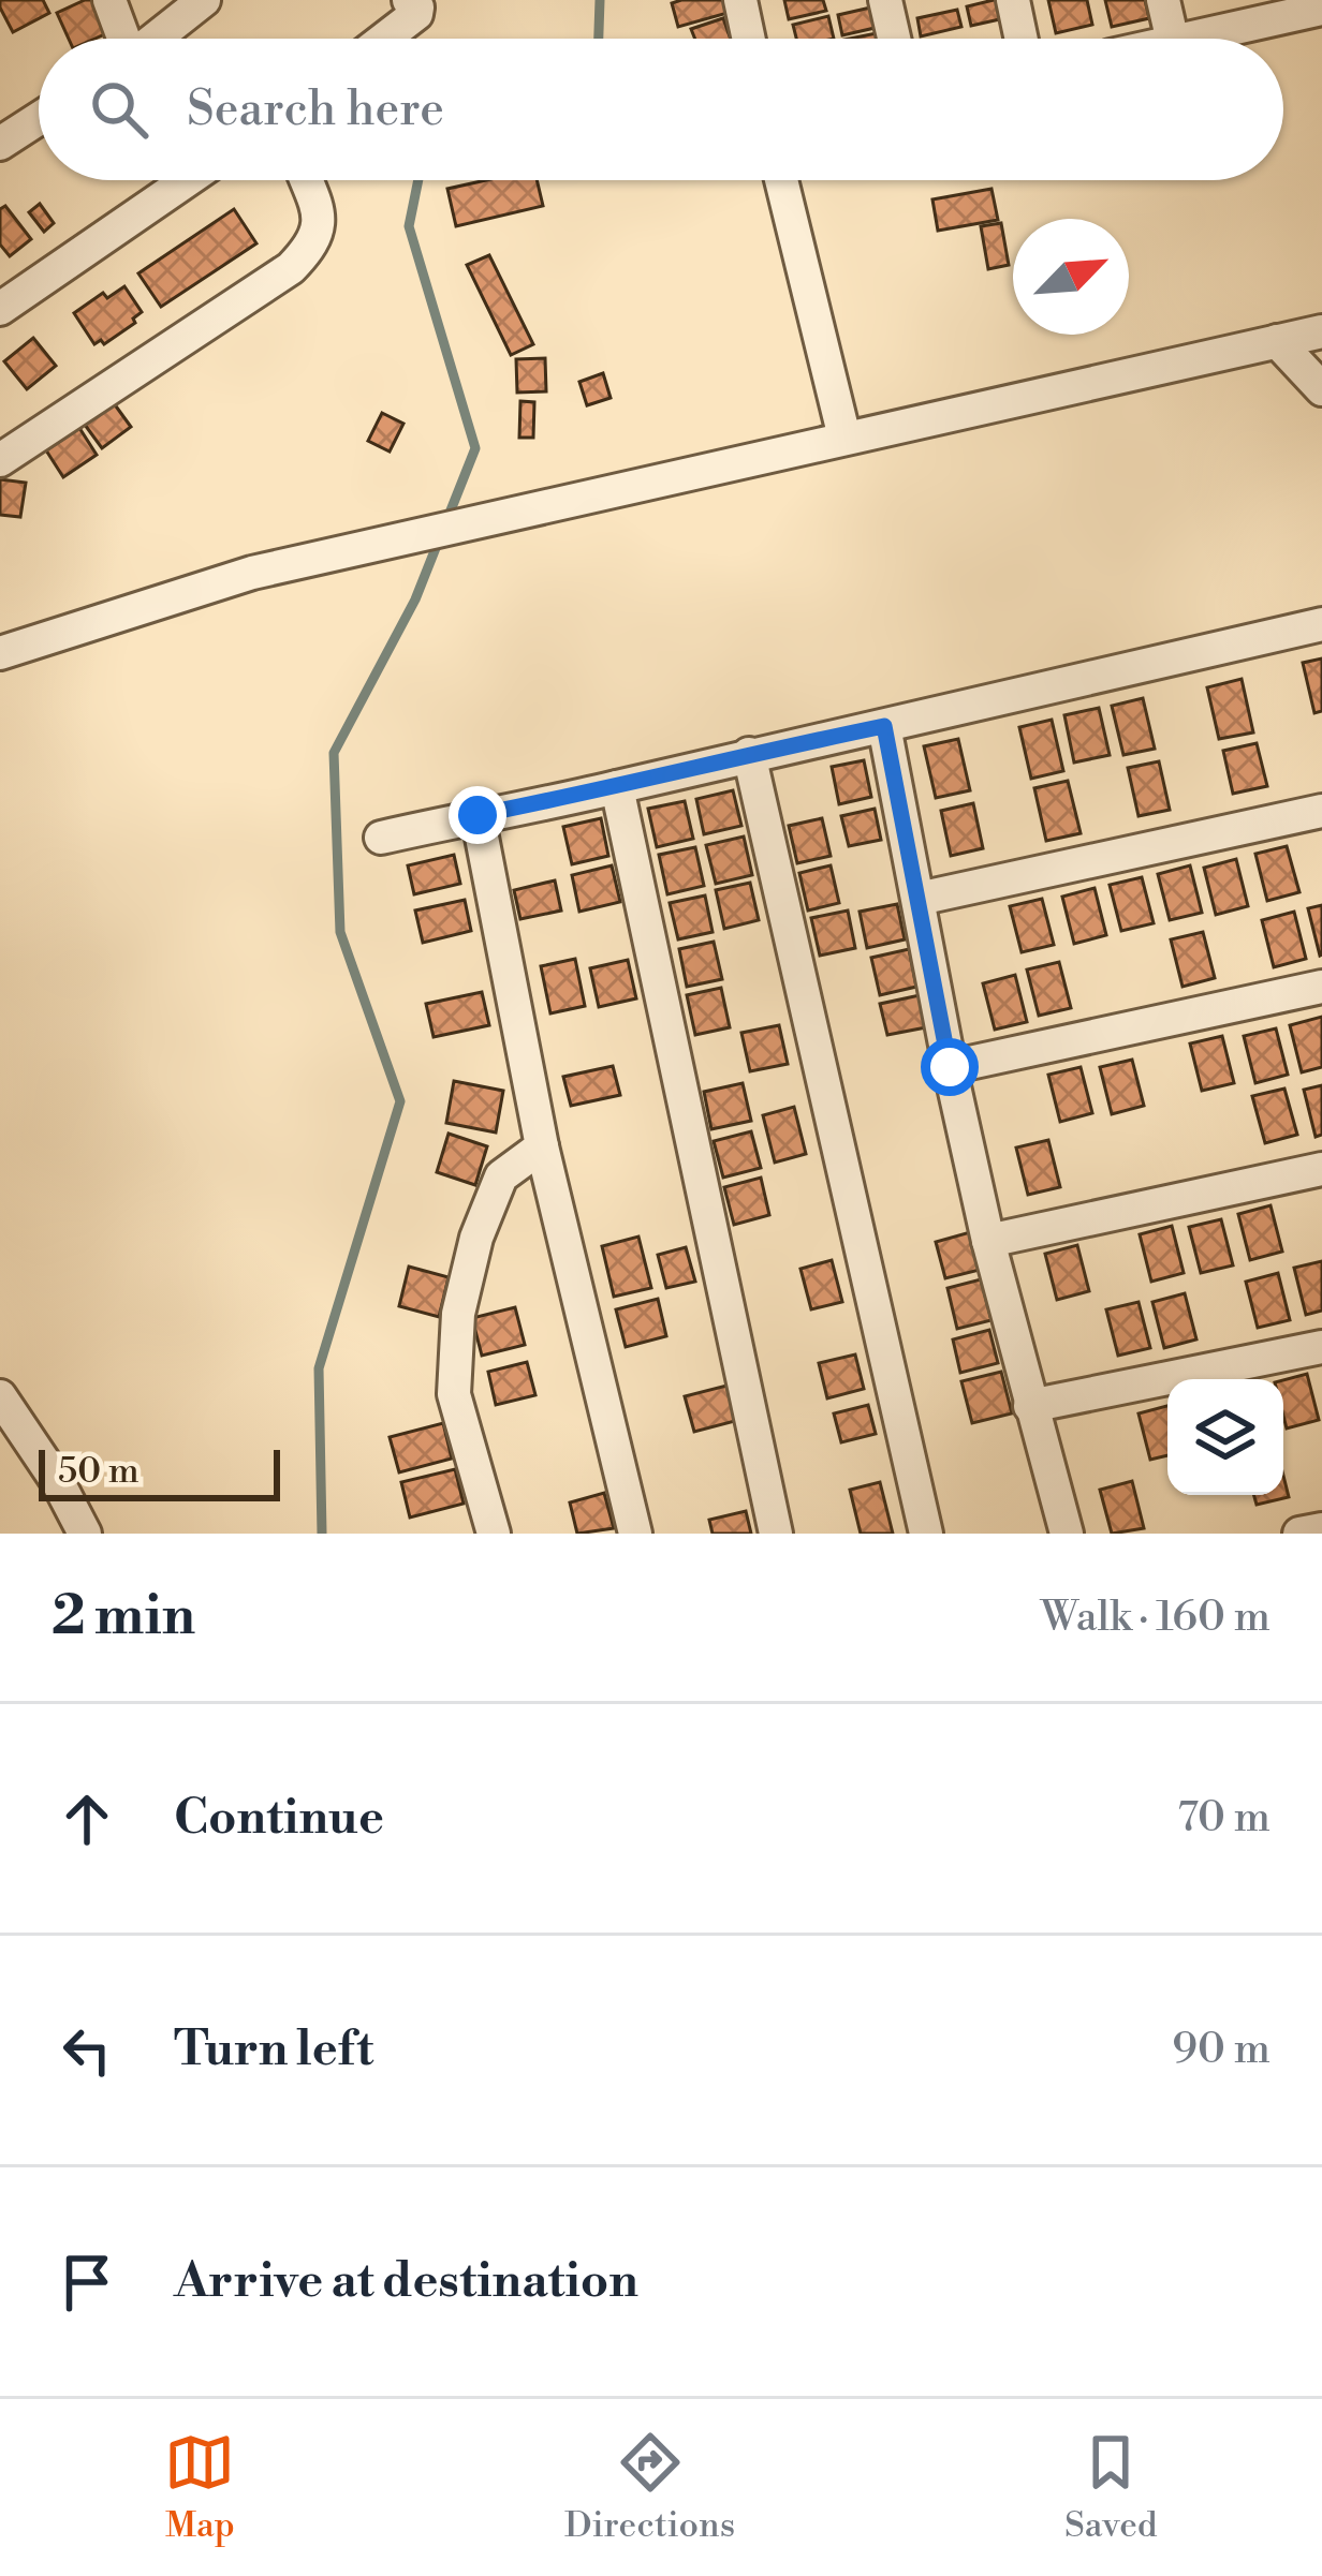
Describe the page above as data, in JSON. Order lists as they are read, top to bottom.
{
  "scale_bar": "50 m",
  "north": "top right",
  "page": {
    "search": "Search here",
    "scale": "50 m",
    "heading": ["2 min", "Walk · 160 m"],
    "list": [
      ["Continue", "70 m"],
      ["Turn left", "90 m"],
      "Arrive at destination"
    ],
    "nav": ["Map", "Directions", "Saved"]
  }
}
